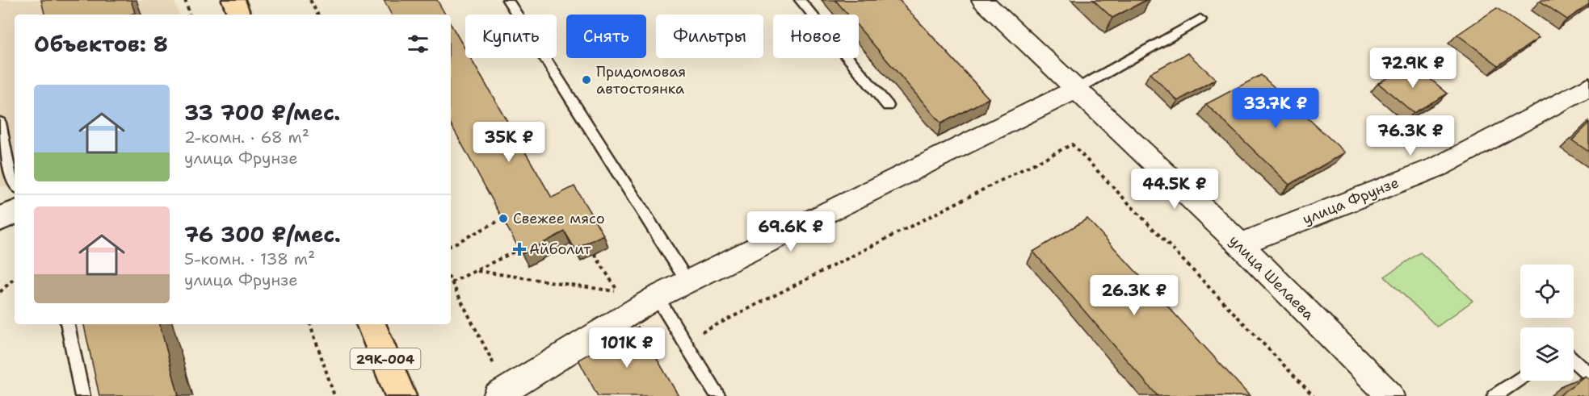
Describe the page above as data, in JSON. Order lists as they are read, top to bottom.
{
  "streets": {
    "main road": ["29К-004"],
    "street": ["улица Фрунзе", "улица Шелаева"]
  },
  "crossings": [
    ["улица Фрунзе", "улица Шелаева"]
  ],
  "places": {
    "other": ["Придомовая автостоянка", "Свежее мясо"],
    "health": ["Айболит"]
  },
  "page": {
    "chip": [
      "Купить",
      "Снять",
      "Фильтры",
      "Новое"
    ],
    "heading": "Объектов: 8",
    "price": [
      "72.9K ₽",
      "33.7K ₽",
      "76.3K ₽",
      "35K ₽",
      "44.5K ₽",
      "69.6K ₽",
      "26.3K ₽",
      "101K ₽"
    ],
    "list": [
      {
        "name": "33 700 ₽/мес.",
        "note": "2-комн. · 68 m² · улица Фрунзе"
      },
      {
        "name": "76 300 ₽/мес.",
        "note": "5-комн. · 138 m² · улица Фрунзе"
      }
    ]
  }
}
